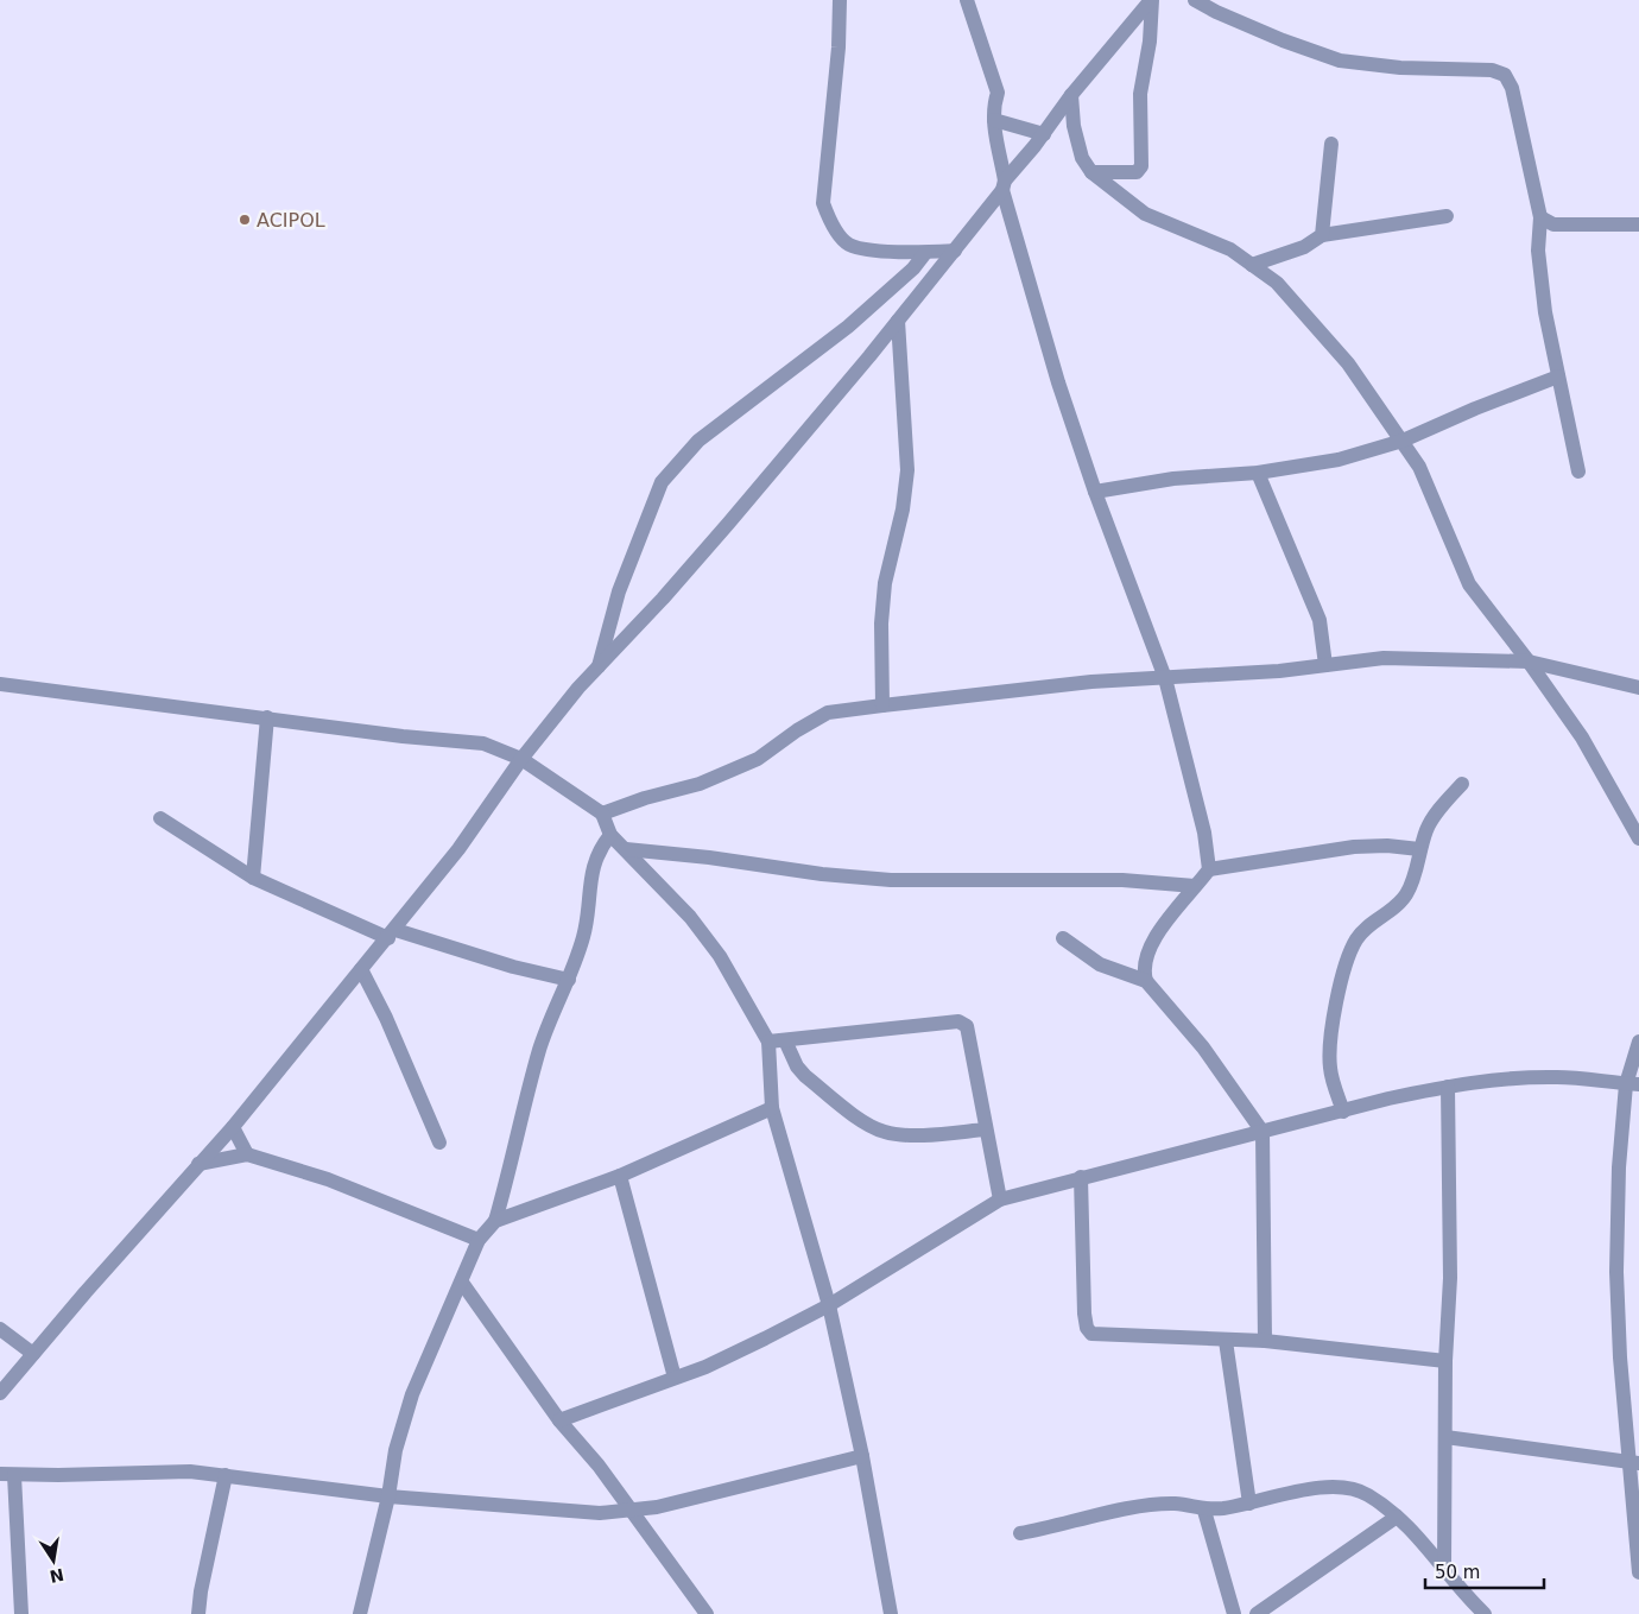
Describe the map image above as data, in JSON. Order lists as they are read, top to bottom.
{
  "places": ["ACIPOL"],
  "scale_bar": "50 m",
  "north": "bottom"
}
